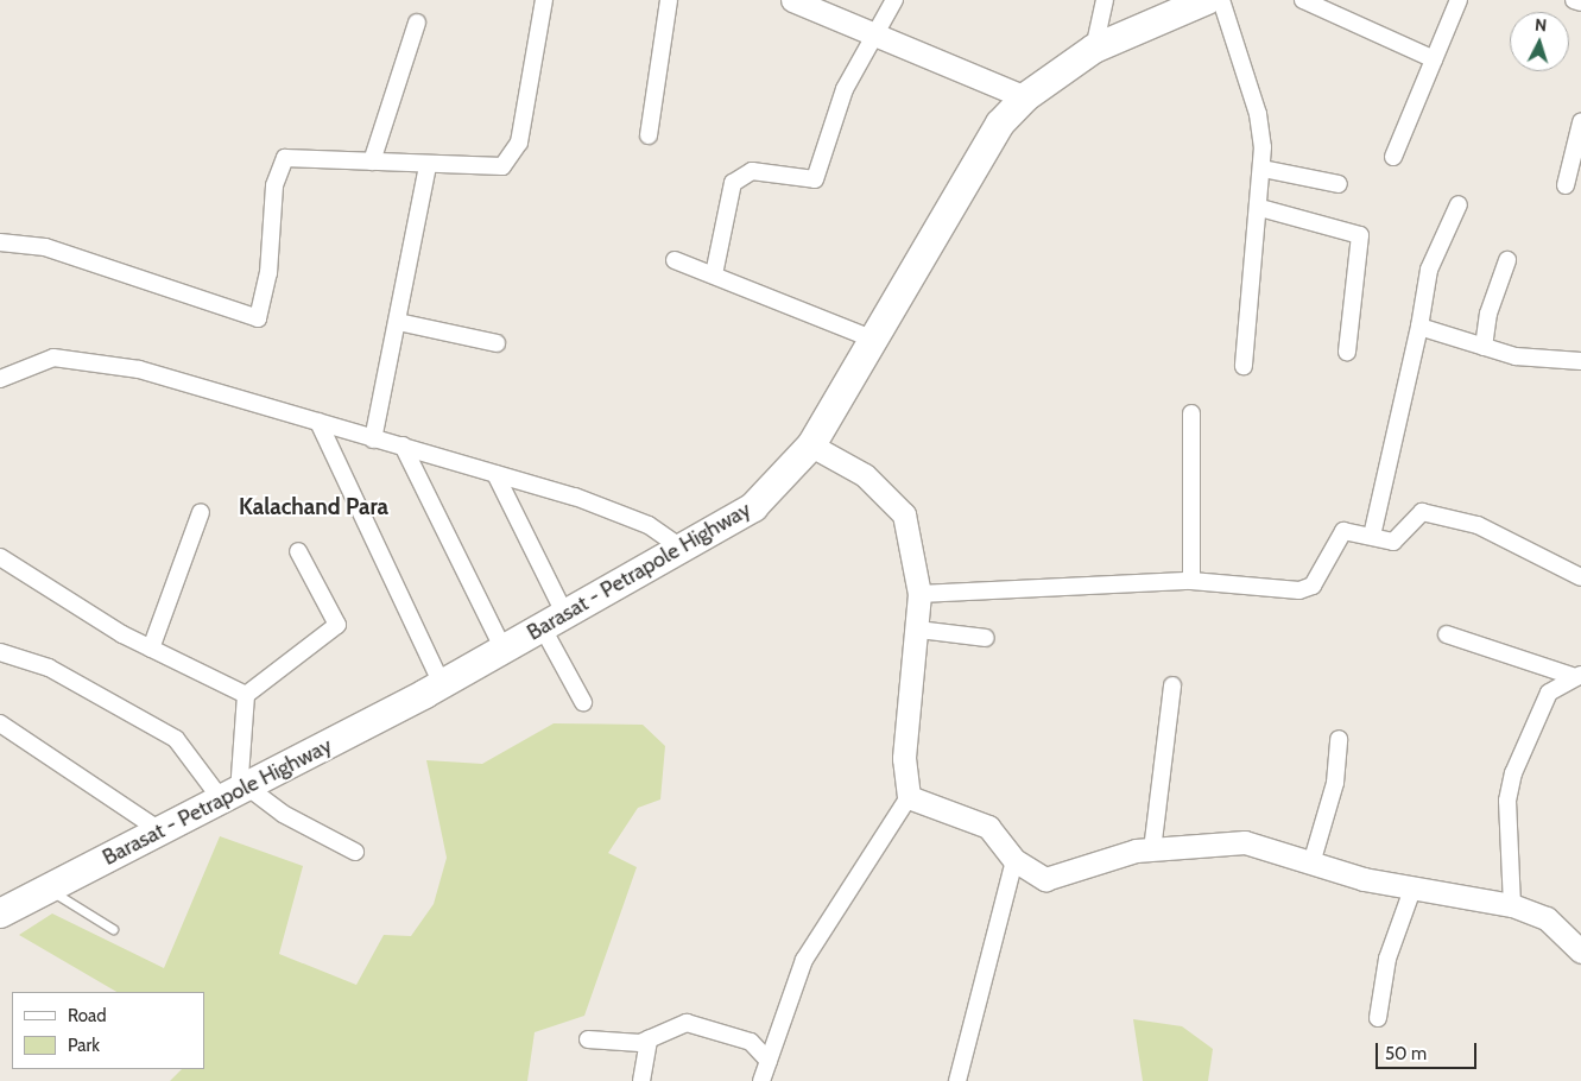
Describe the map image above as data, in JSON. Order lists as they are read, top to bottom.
{
  "streets": {
    "highway": ["Barasat - Petrapole Highway"]
  },
  "districts": ["Kalachand Para"],
  "legend": ["Road", "Park"],
  "scale_bar": "50 m",
  "north": "top"
}
